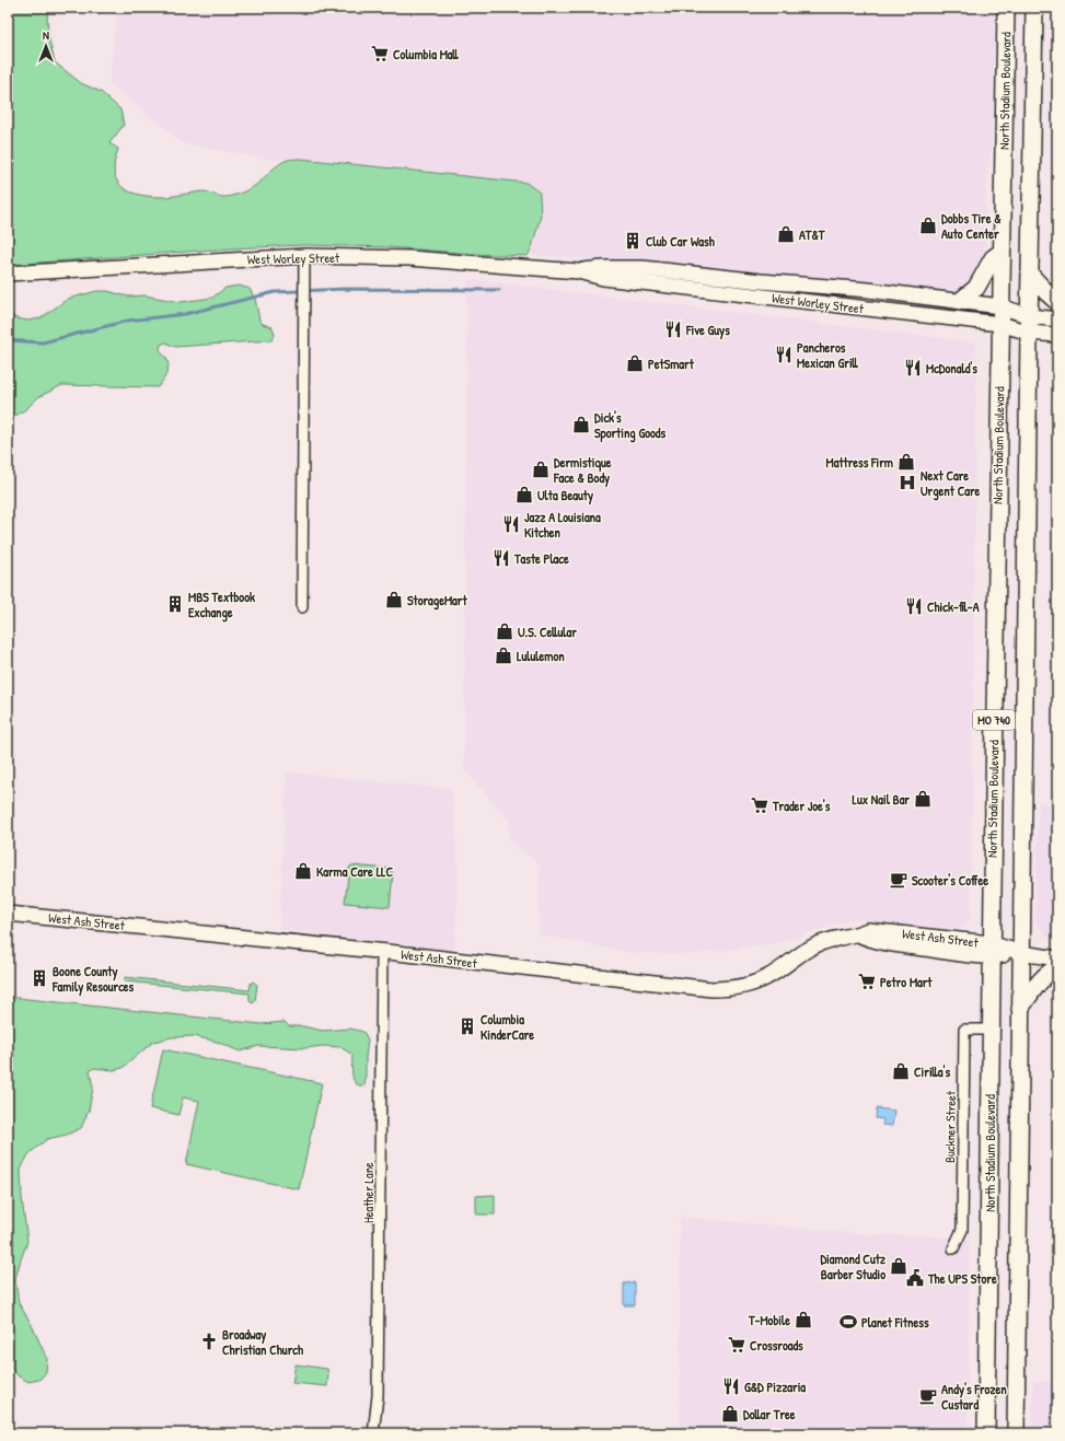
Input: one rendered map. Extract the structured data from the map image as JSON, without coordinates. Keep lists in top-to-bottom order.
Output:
{
  "streets": {
    "main road": ["North Stadium Boulevard", "MO 740"],
    "street": [
      "West Worley Street",
      "West Ash Street",
      "Buckner Street",
      "Heather Lane"
    ]
  },
  "crossings": [
    ["North Stadium Boulevard", "West Worley Street"],
    ["North Stadium Boulevard", "West Ash Street"],
    ["North Stadium Boulevard", "Buckner Street"],
    ["West Worley Street", "MO 740"],
    ["MO 740", "West Ash Street"],
    ["West Ash Street", "Heather Lane"]
  ],
  "places": {
    "supermarket": [
      "Columbia Mall",
      "Trader Joe's",
      "Petro Mart",
      "Crossroads"
    ],
    "shop": [
      "Dobbs Tire & Auto Center",
      "AT&T",
      "PetSmart",
      "Dick's Sporting Goods",
      "Mattress Firm",
      "Dermistique Face & Body",
      "Ulta Beauty",
      "StorageMart",
      "U.S. Cellular",
      "Lululemon",
      "Lux Nail Bar",
      "Karma Care LLC",
      "Cirilla's",
      "Diamond Cutz Barber Studio",
      "T-Mobile",
      "Dollar Tree"
    ],
    "building": [
      "Club Car Wash",
      "MBS Textbook Exchange",
      "Boone County Family Resources",
      "Columbia KinderCare"
    ],
    "restaurant": [
      "Five Guys",
      "Pancheros Mexican Grill",
      "McDonald's",
      "Jazz A Louisiana Kitchen",
      "Taste Place",
      "Chick-fil-A",
      "G&D Pizzaria"
    ],
    "hospital": ["Next Care Urgent Care"],
    "cafe": ["Scooter's Coffee", "Andy's Frozen Custard"],
    "public building": ["The UPS Store"],
    "sports": ["Planet Fitness"],
    "church": ["Broadway Christian Church"]
  },
  "north": "top"
}
